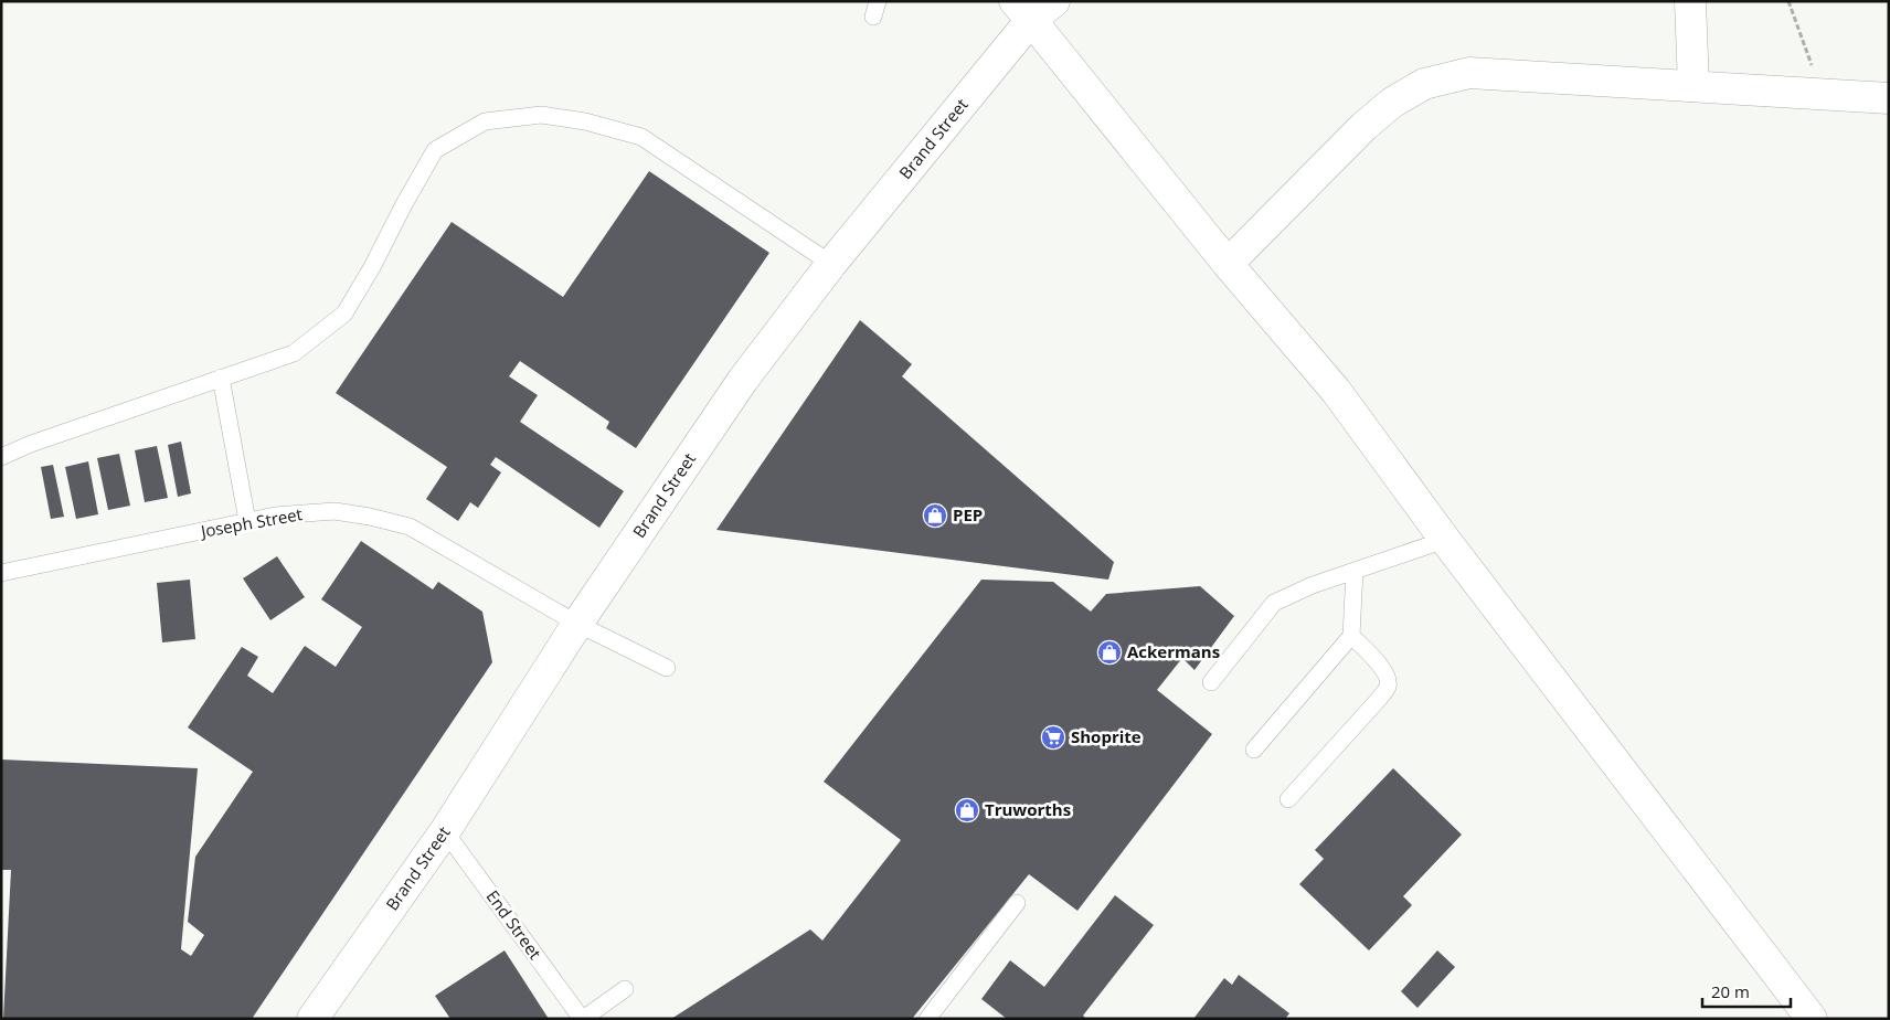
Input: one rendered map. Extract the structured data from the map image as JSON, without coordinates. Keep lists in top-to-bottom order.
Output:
{
  "streets": {
    "street": ["Brand Street"],
    "lane": ["Joseph Street", "End Street"]
  },
  "crossings": [
    ["Brand Street", "Joseph Street"],
    ["Brand Street", "End Street"]
  ],
  "places": {
    "shop": ["PEP", "Ackermans", "Truworths"],
    "supermarket": ["Shoprite"]
  },
  "scale_bar": "20 m"
}
